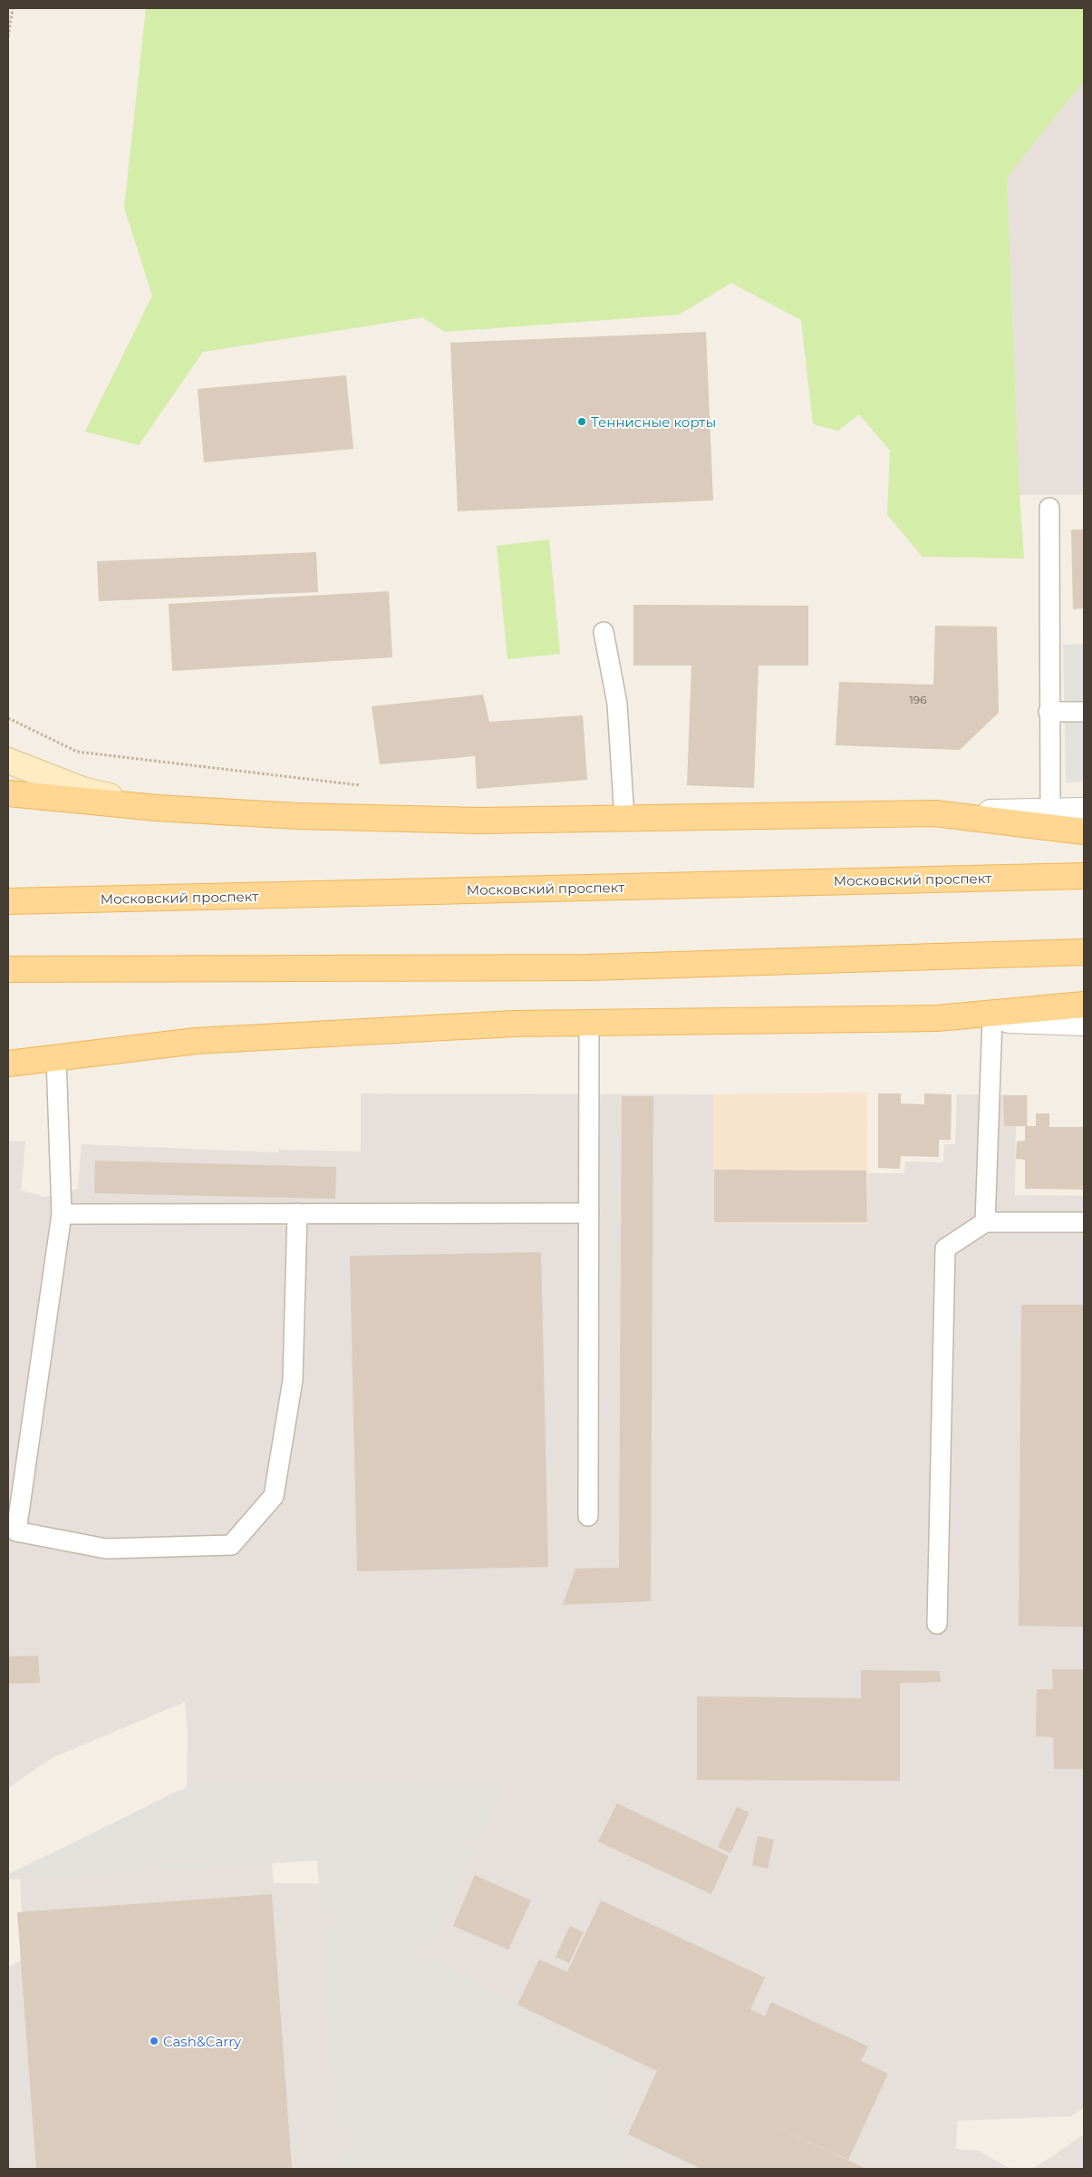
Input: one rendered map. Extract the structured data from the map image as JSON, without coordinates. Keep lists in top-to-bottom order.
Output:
{
  "streets": {
    "main road": ["Московский проспект"]
  },
  "places": ["Теннисные корты", "Cash&Carry"],
  "house_numbers": ["196"]
}
